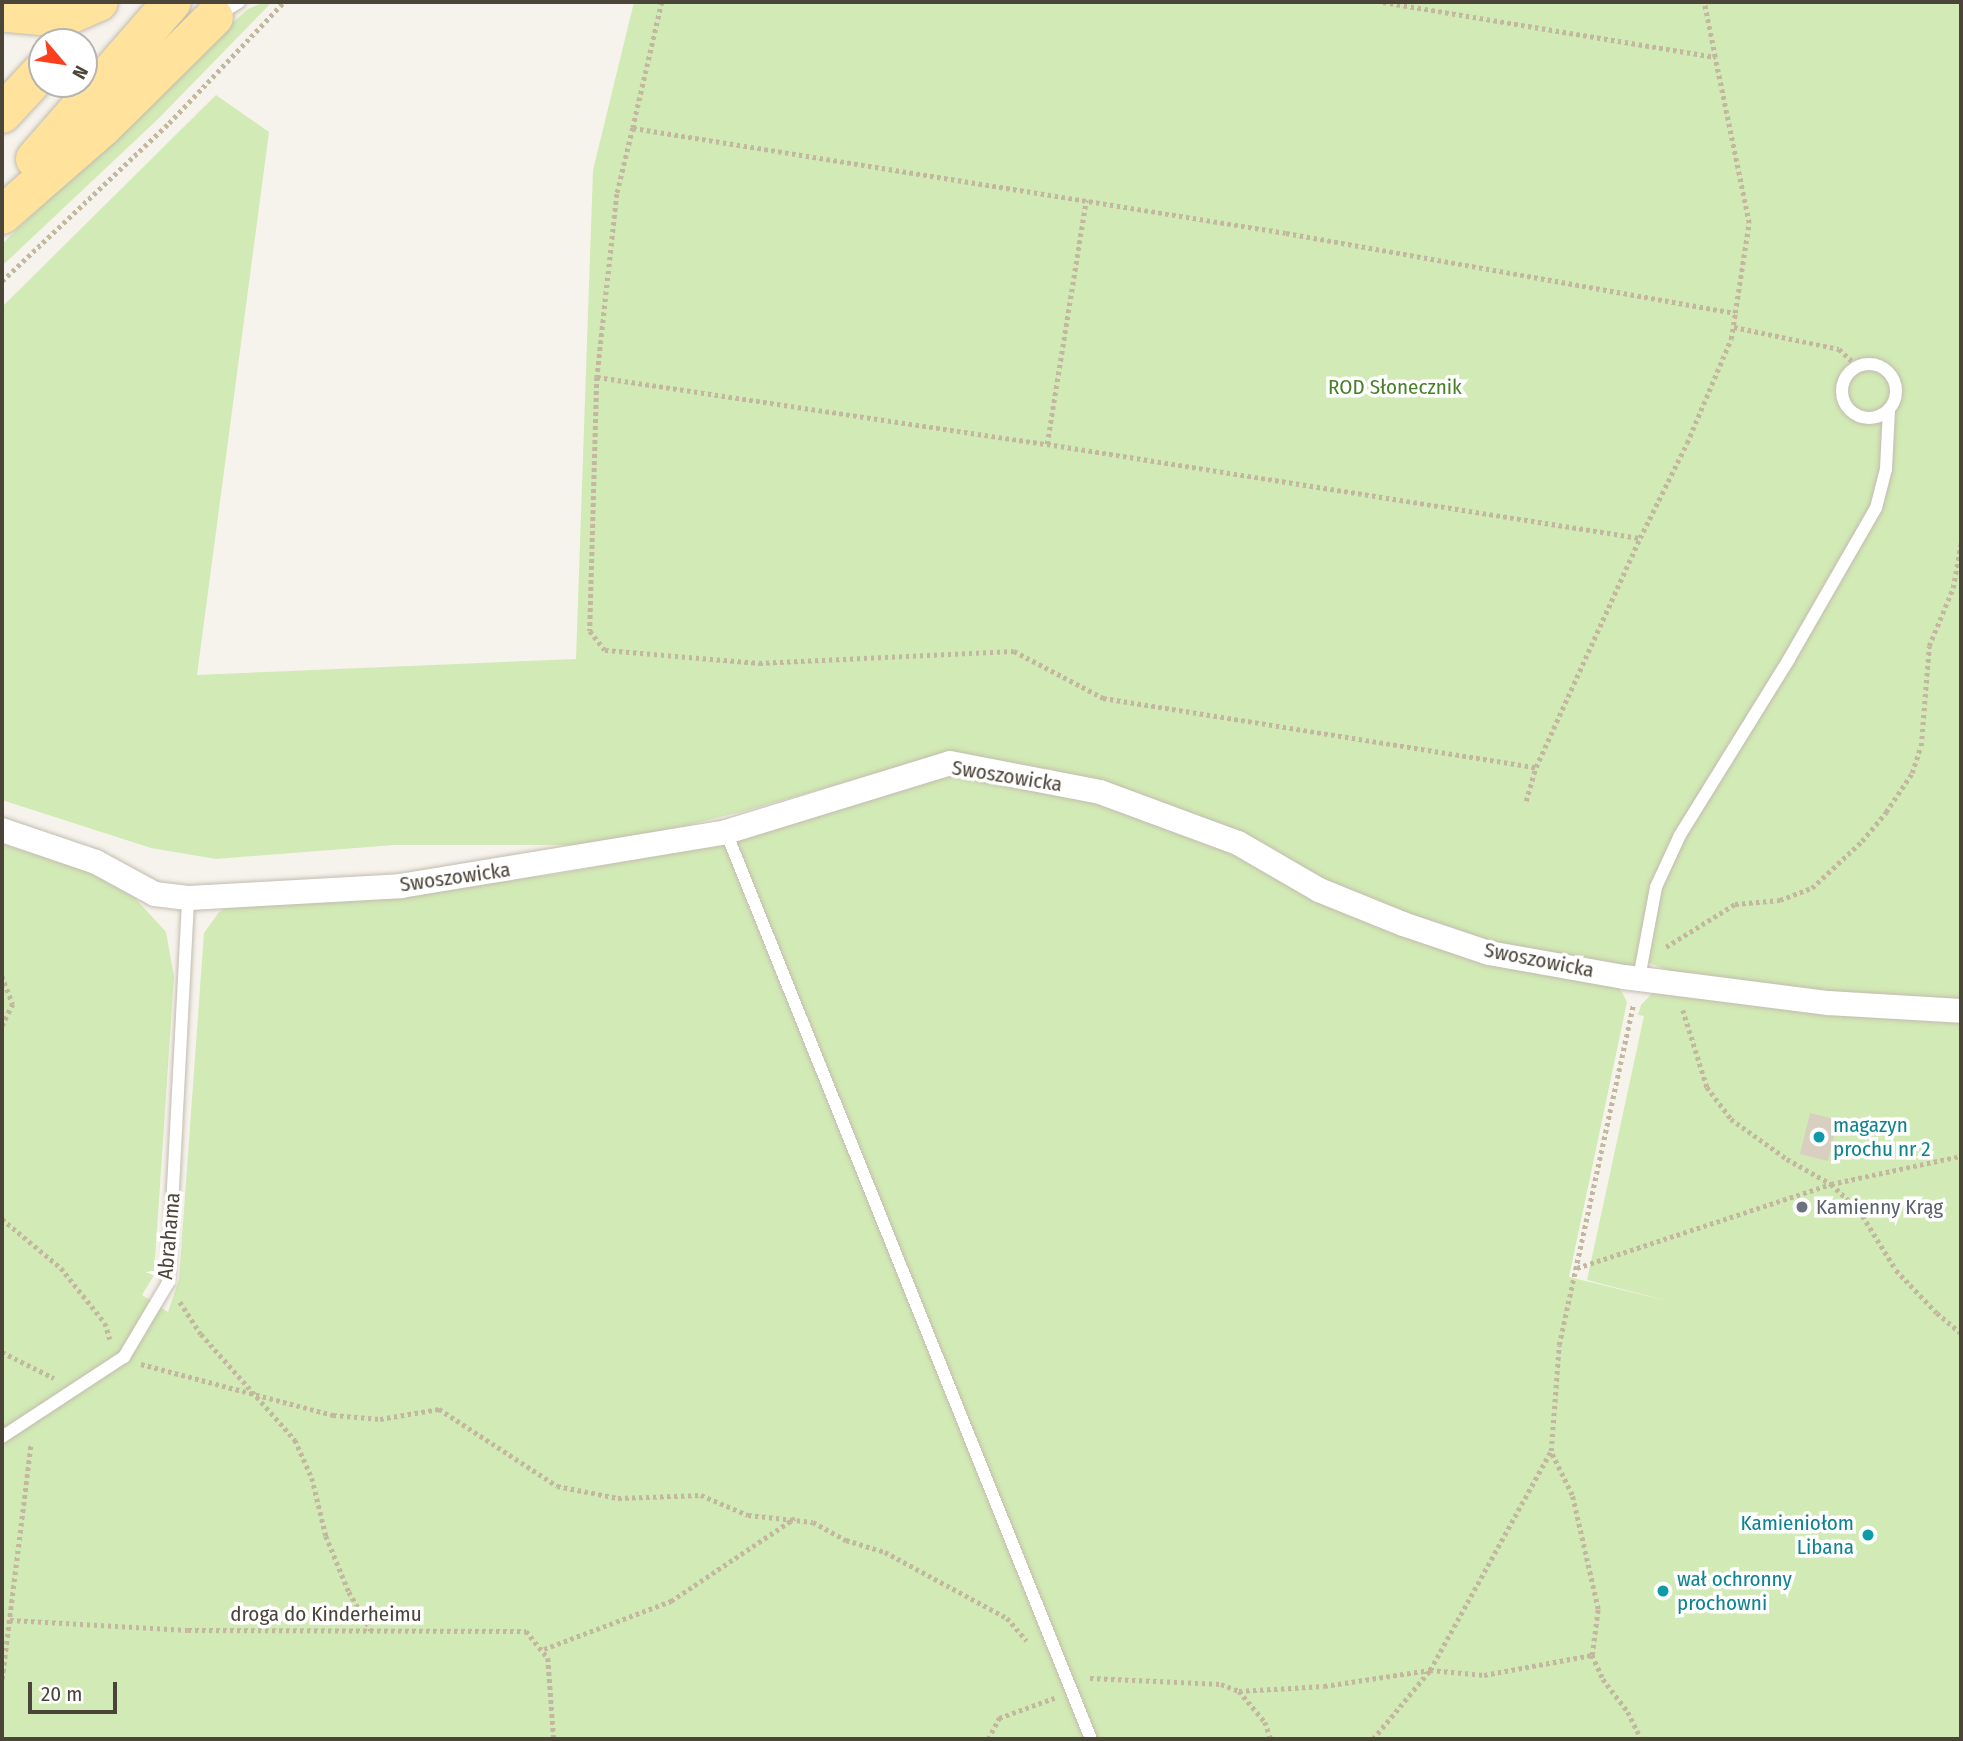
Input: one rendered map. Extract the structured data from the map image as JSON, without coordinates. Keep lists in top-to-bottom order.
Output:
{
  "streets": {
    "street": ["Swoszowicka"],
    "lane": ["Abrahama"],
    "path": ["droga do Kinderheimu"]
  },
  "crossings": [
    ["Swoszowicka", "Abrahama"]
  ],
  "parks": ["ROD Słonecznik"],
  "places": [
    "magazyn prochu nr 2",
    "Kamienny Krąg",
    "Kamieniołom Libana",
    "wał ochronny prochowni"
  ],
  "scale_bar": "20 m",
  "north": "bottom right"
}
